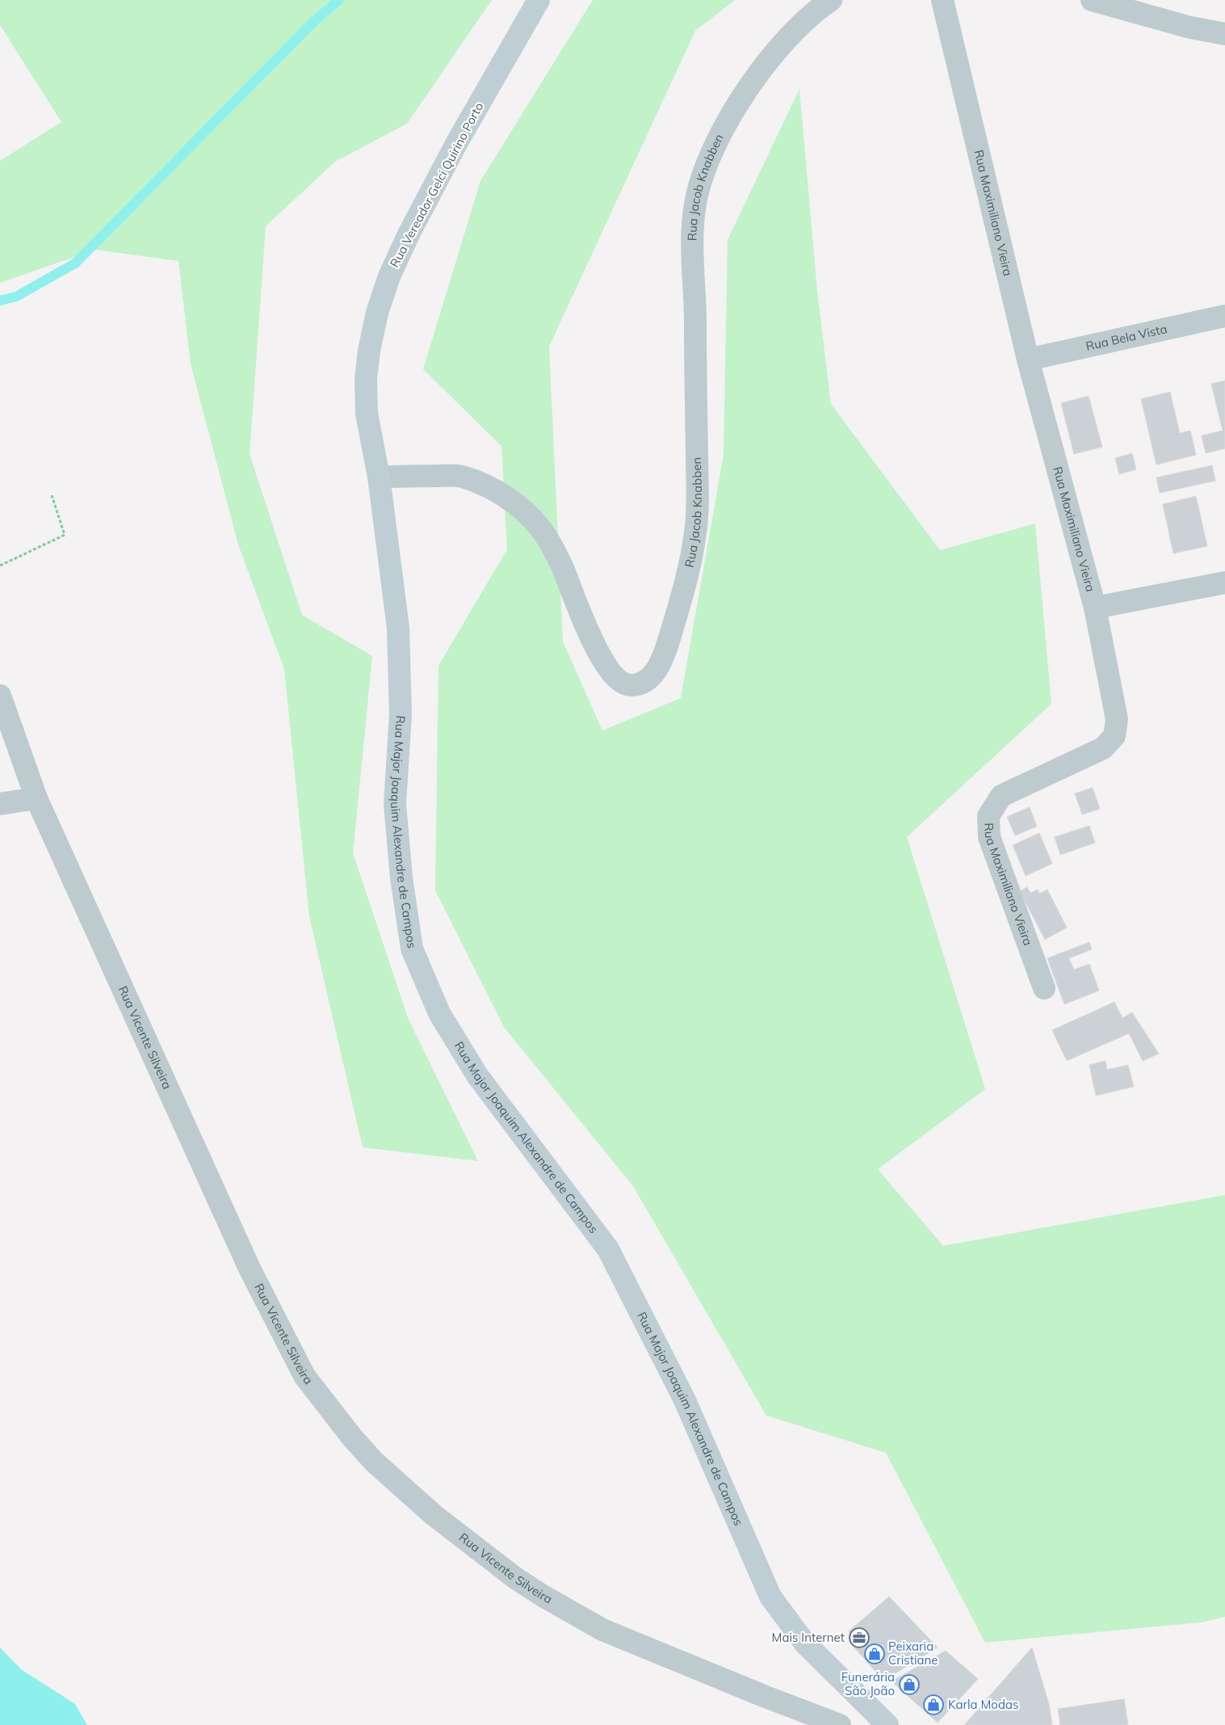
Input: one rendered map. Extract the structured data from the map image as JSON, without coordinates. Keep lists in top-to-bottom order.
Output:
{
  "streets": {
    "main road": ["Rua Vereador Gelci Quirino Porto", "Rua Major Joaquim Alexandre de Campos"],
    "street": [
      "Rua Jacob Knabben",
      "Rua Maximiliano Vieira",
      "Rua Bela Vista",
      "Rua Vicente Silveira"
    ]
  },
  "crossings": [
    ["Rua Vereador Gelci Quirino Porto", "Rua Jacob Knabben"],
    ["Rua Vereador Gelci Quirino Porto", "Rua Major Joaquim Alexandre de Campos"],
    ["Rua Jacob Knabben", "Rua Major Joaquim Alexandre de Campos"],
    ["Rua Maximiliano Vieira", "Rua Bela Vista"]
  ],
  "places": {
    "office": ["Mais Internet"],
    "shop": ["Peixaria Cristiane", "Funerária São João", "Karla Modas"]
  }
}
